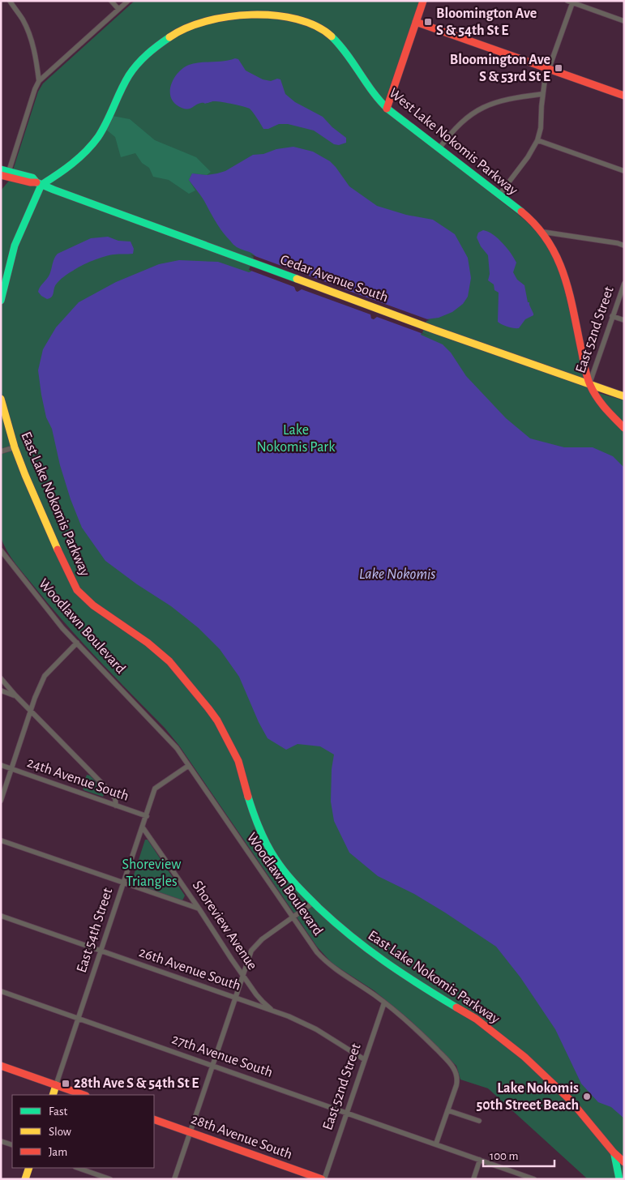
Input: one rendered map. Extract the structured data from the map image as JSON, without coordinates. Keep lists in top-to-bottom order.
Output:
{
  "streets": {
    "main road": [
      "West Lake Nokomis Parkway",
      "Cedar Avenue South",
      "East Lake Nokomis Parkway",
      "East 54th Street",
      "28th Avenue South"
    ],
    "street": [
      "East 52nd Street",
      "Woodlawn Boulevard",
      "24th Avenue South",
      "Shoreview Avenue",
      "26th Avenue South",
      "27th Avenue South"
    ]
  },
  "crossings": [
    ["West Lake Nokomis Parkway", "Cedar Avenue South"],
    ["West Lake Nokomis Parkway", "East 52nd Street"],
    ["Cedar Avenue South", "East 52nd Street"],
    ["East 52nd Street", "Woodlawn Boulevard"],
    ["East 52nd Street", "26th Avenue South"],
    ["East 52nd Street", "27th Avenue South"],
    ["East 52nd Street", "28th Avenue South"],
    ["Woodlawn Boulevard", "East 54th Street"],
    ["Woodlawn Boulevard", "27th Avenue South"],
    ["24th Avenue South", "East 54th Street"],
    ["Shoreview Avenue", "East 54th Street"],
    ["Shoreview Avenue", "26th Avenue South"],
    ["East 54th Street", "26th Avenue South"],
    ["East 54th Street", "27th Avenue South"]
  ],
  "water": ["Lake Nokomis"],
  "parks": ["Lake Nokomis Park", "Shoreview Triangles"],
  "places": {
    "transit": ["Bloomington Ave S & 54th St E", "Bloomington Ave S & 53rd St E", "28th Ave S & 54th St E"],
    "other": ["Lake Nokomis 50th Street Beach"]
  },
  "legend": ["Fast", "Slow", "Jam"],
  "scale_bar": "100 m"
}
